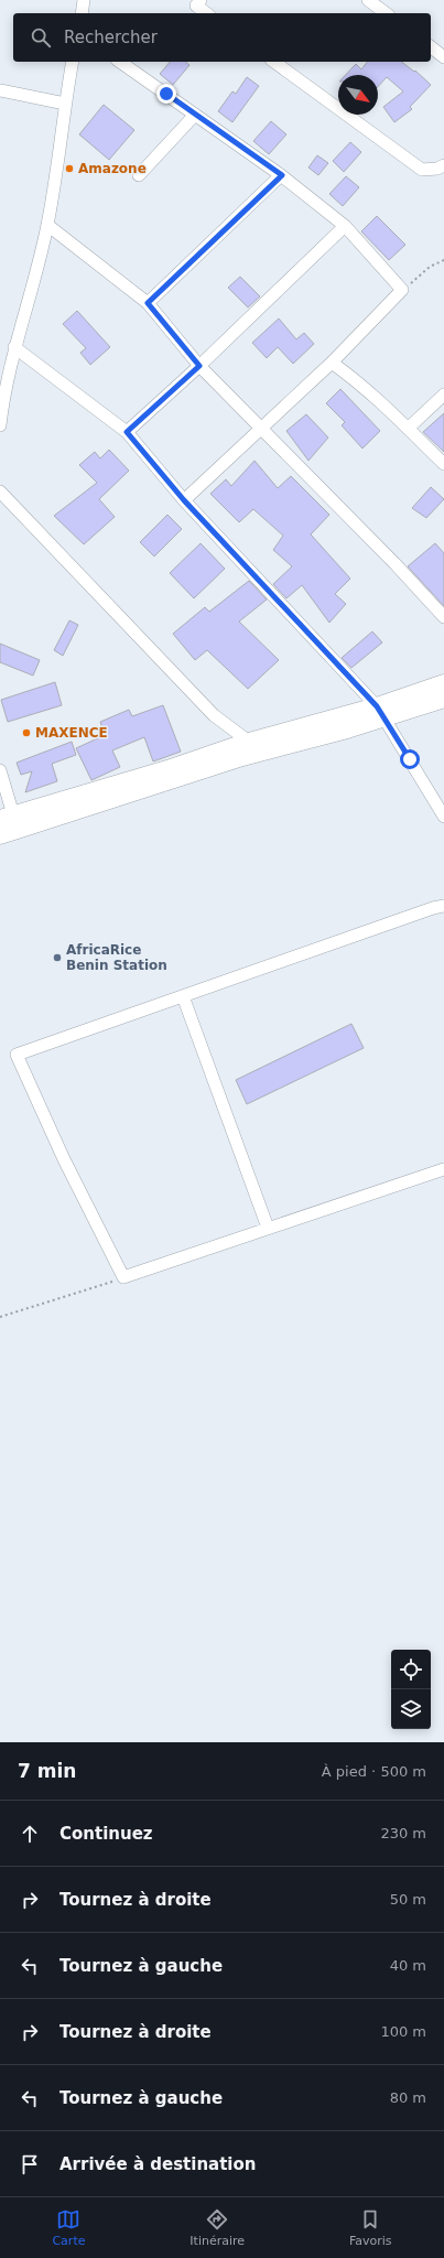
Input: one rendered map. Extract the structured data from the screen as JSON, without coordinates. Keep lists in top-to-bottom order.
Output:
{
  "places": ["Amazone", "MAXENCE", "AfricaRice Benin Station"],
  "north": "bottom right",
  "page": {
    "search": "Rechercher",
    "heading": ["7 min", "À pied · 500 m"],
    "list": [
      ["Continuez", "230 m"],
      ["Tournez à droite", "50 m"],
      ["Tournez à gauche", "40 m"],
      ["Tournez à droite", "100 m"],
      ["Tournez à gauche", "80 m"],
      "Arrivée à destination"
    ],
    "nav": ["Carte", "Itinéraire", "Favoris"]
  }
}
